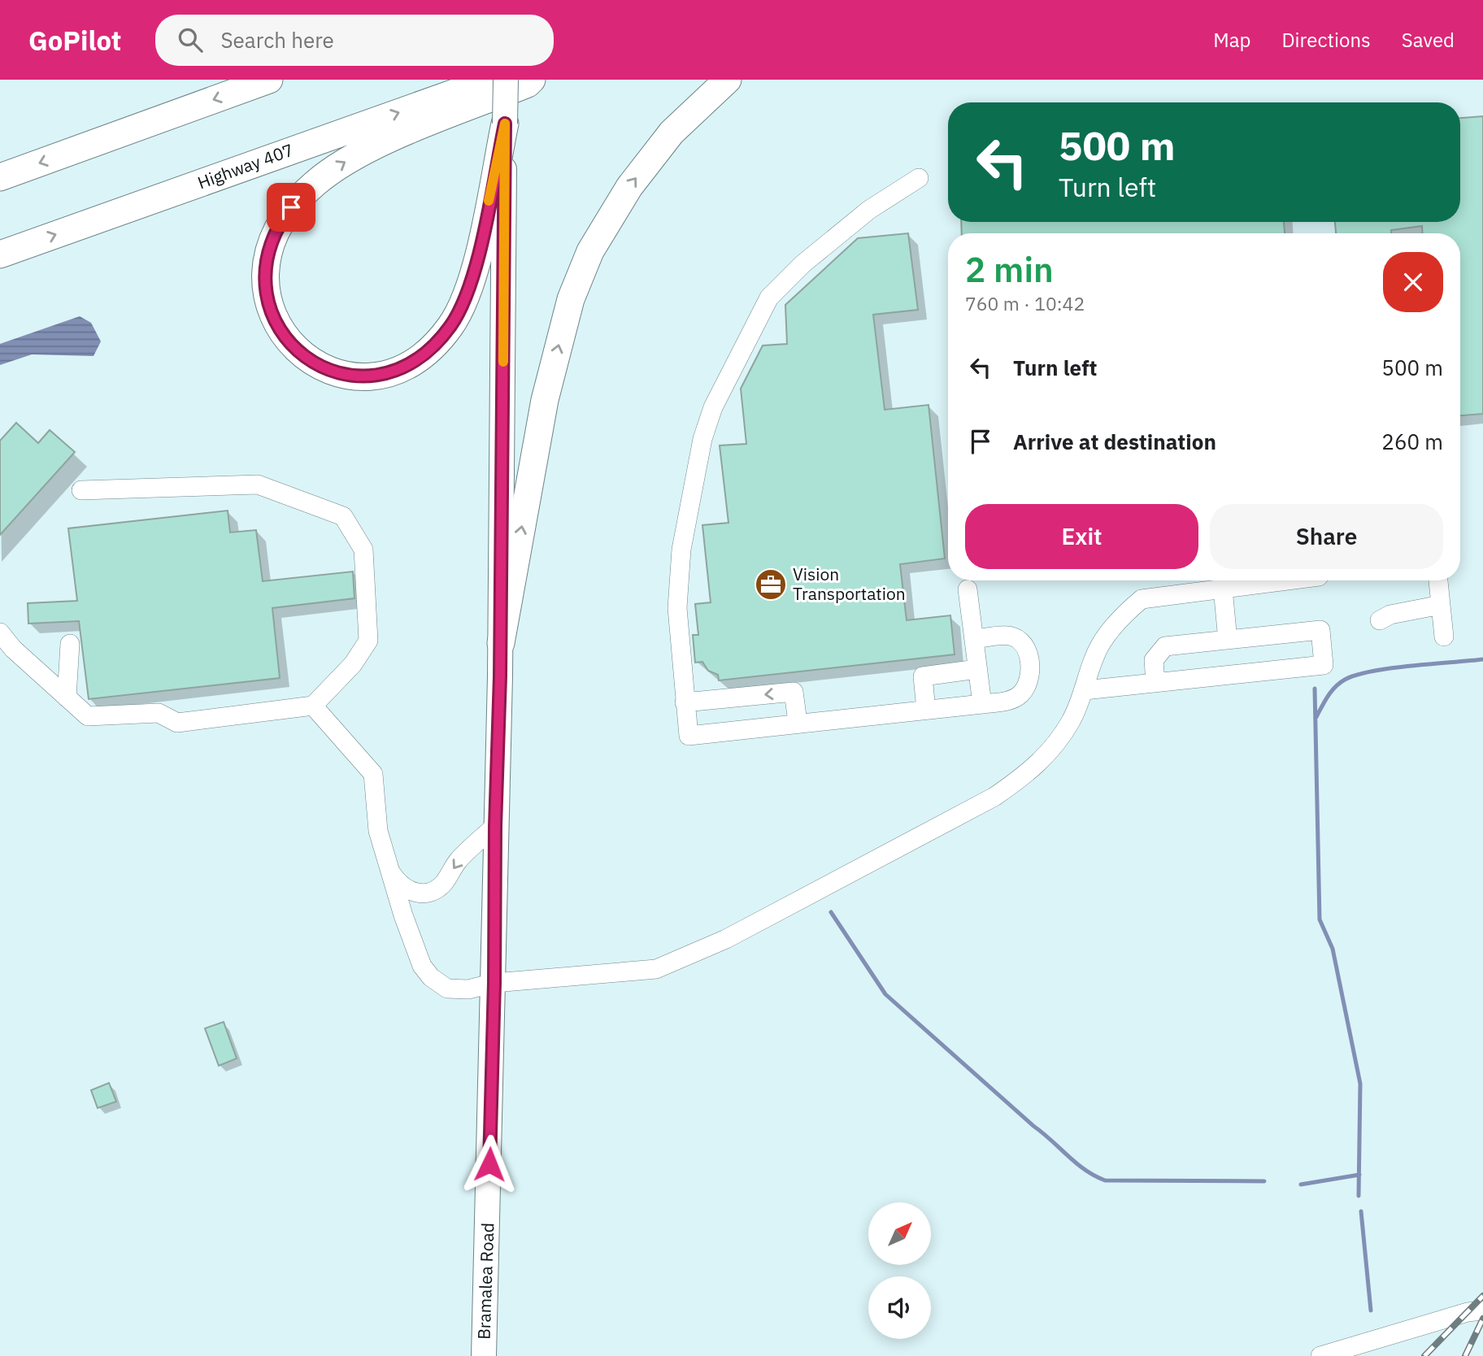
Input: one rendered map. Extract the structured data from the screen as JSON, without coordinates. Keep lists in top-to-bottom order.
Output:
{
  "streets": {
    "highway": ["Highway 407"],
    "main road": ["Bramalea Road"]
  },
  "places": {
    "office": ["Vision Transportation"]
  },
  "north": "top right",
  "page": {
    "header": "GoPilot",
    "search": "Search here",
    "nav": ["Map", "Directions", "Saved"],
    "turn": ["500 m", "Turn left"],
    "heading": ["2 min", "760 m · 10:42"],
    "list": [
      {
        "name": "Turn left",
        "value": "500 m"
      },
      {
        "name": "Arrive at destination",
        "value": "260 m"
      }
    ],
    "buttons": ["Exit", "Share"]
  }
}
